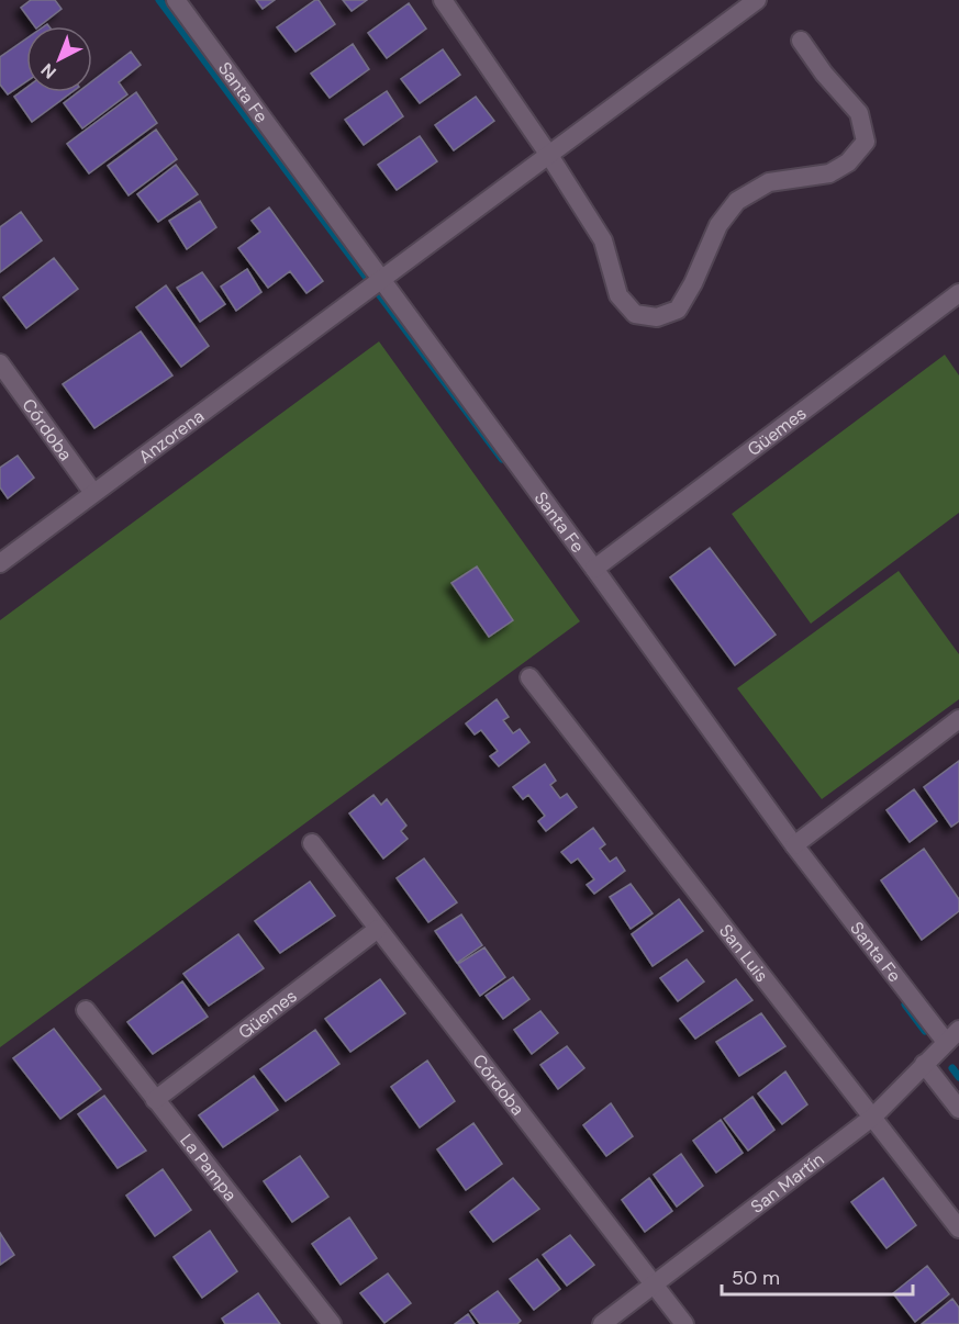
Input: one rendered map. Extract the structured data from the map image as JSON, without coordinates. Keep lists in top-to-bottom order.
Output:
{
  "streets": {
    "street": [
      "Santa Fe",
      "Córdoba",
      "Güemes",
      "Anzorena",
      "San Luis",
      "La Pampa",
      "San Martín"
    ]
  },
  "crossings": [
    ["Santa Fe", "Güemes"],
    ["Santa Fe", "Anzorena"],
    ["Santa Fe", "San Martín"],
    ["Córdoba", "Güemes"],
    ["Córdoba", "Anzorena"],
    ["Córdoba", "San Martín"],
    ["Güemes", "La Pampa"],
    ["San Luis", "San Martín"]
  ],
  "scale_bar": "50 m",
  "north": "bottom left"
}
